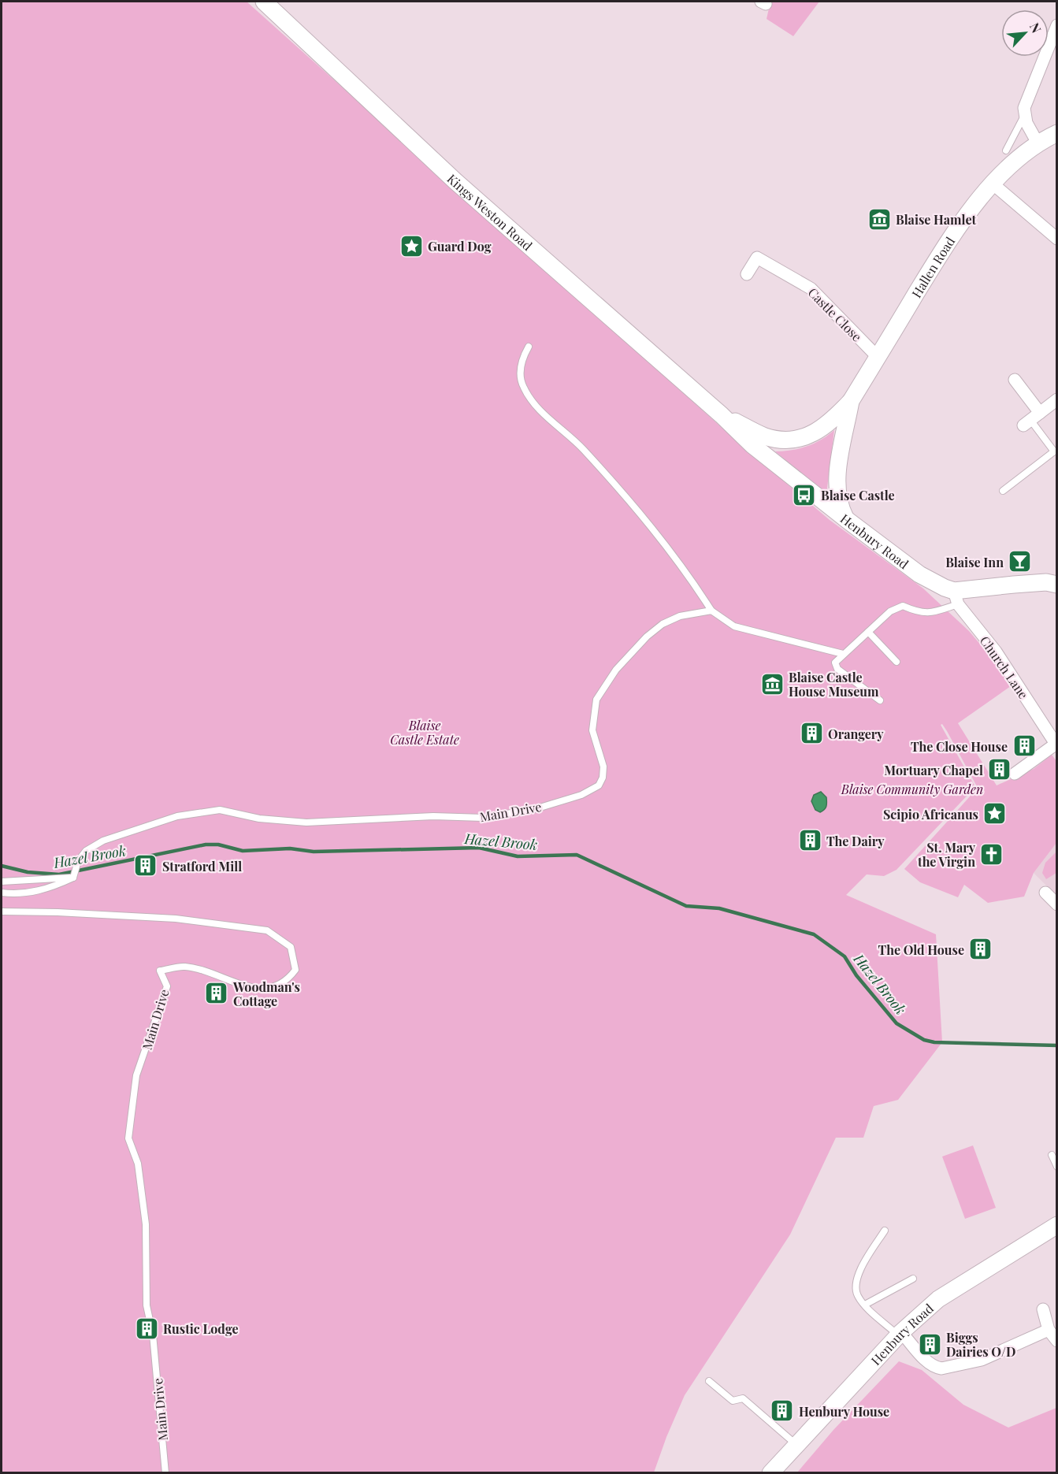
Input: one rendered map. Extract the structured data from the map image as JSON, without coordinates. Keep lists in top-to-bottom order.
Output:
{
  "streets": {
    "main road": ["Kings Weston Road", "Hallen Road", "Henbury Road"],
    "street": ["Castle Close", "Church Lane"],
    "lane": ["Main Drive"]
  },
  "crossings": [
    ["Kings Weston Road", "Hallen Road"],
    ["Kings Weston Road", "Henbury Road"],
    ["Hallen Road", "Castle Close"],
    ["Hallen Road", "Henbury Road"],
    ["Henbury Road", "Church Lane"]
  ],
  "water": ["Hazel Brook"],
  "parks": ["Blaise Castle Estate", "Blaise Community Garden"],
  "places": {
    "museum": ["Blaise Hamlet", "Blaise Castle House Museum"],
    "place": ["Guard Dog", "Scipio Africanus"],
    "bus stop": ["Blaise Castle"],
    "bar": ["Blaise Inn"],
    "building": [
      "Orangery",
      "The Close House",
      "Mortuary Chapel",
      "The Dairy",
      "Stratford Mill",
      "The Old House",
      "Woodman's Cottage",
      "Rustic Lodge",
      "Biggs Dairies O/D",
      "Henbury House"
    ],
    "church": ["St. Mary the Virgin"]
  },
  "north": "top right"
}
